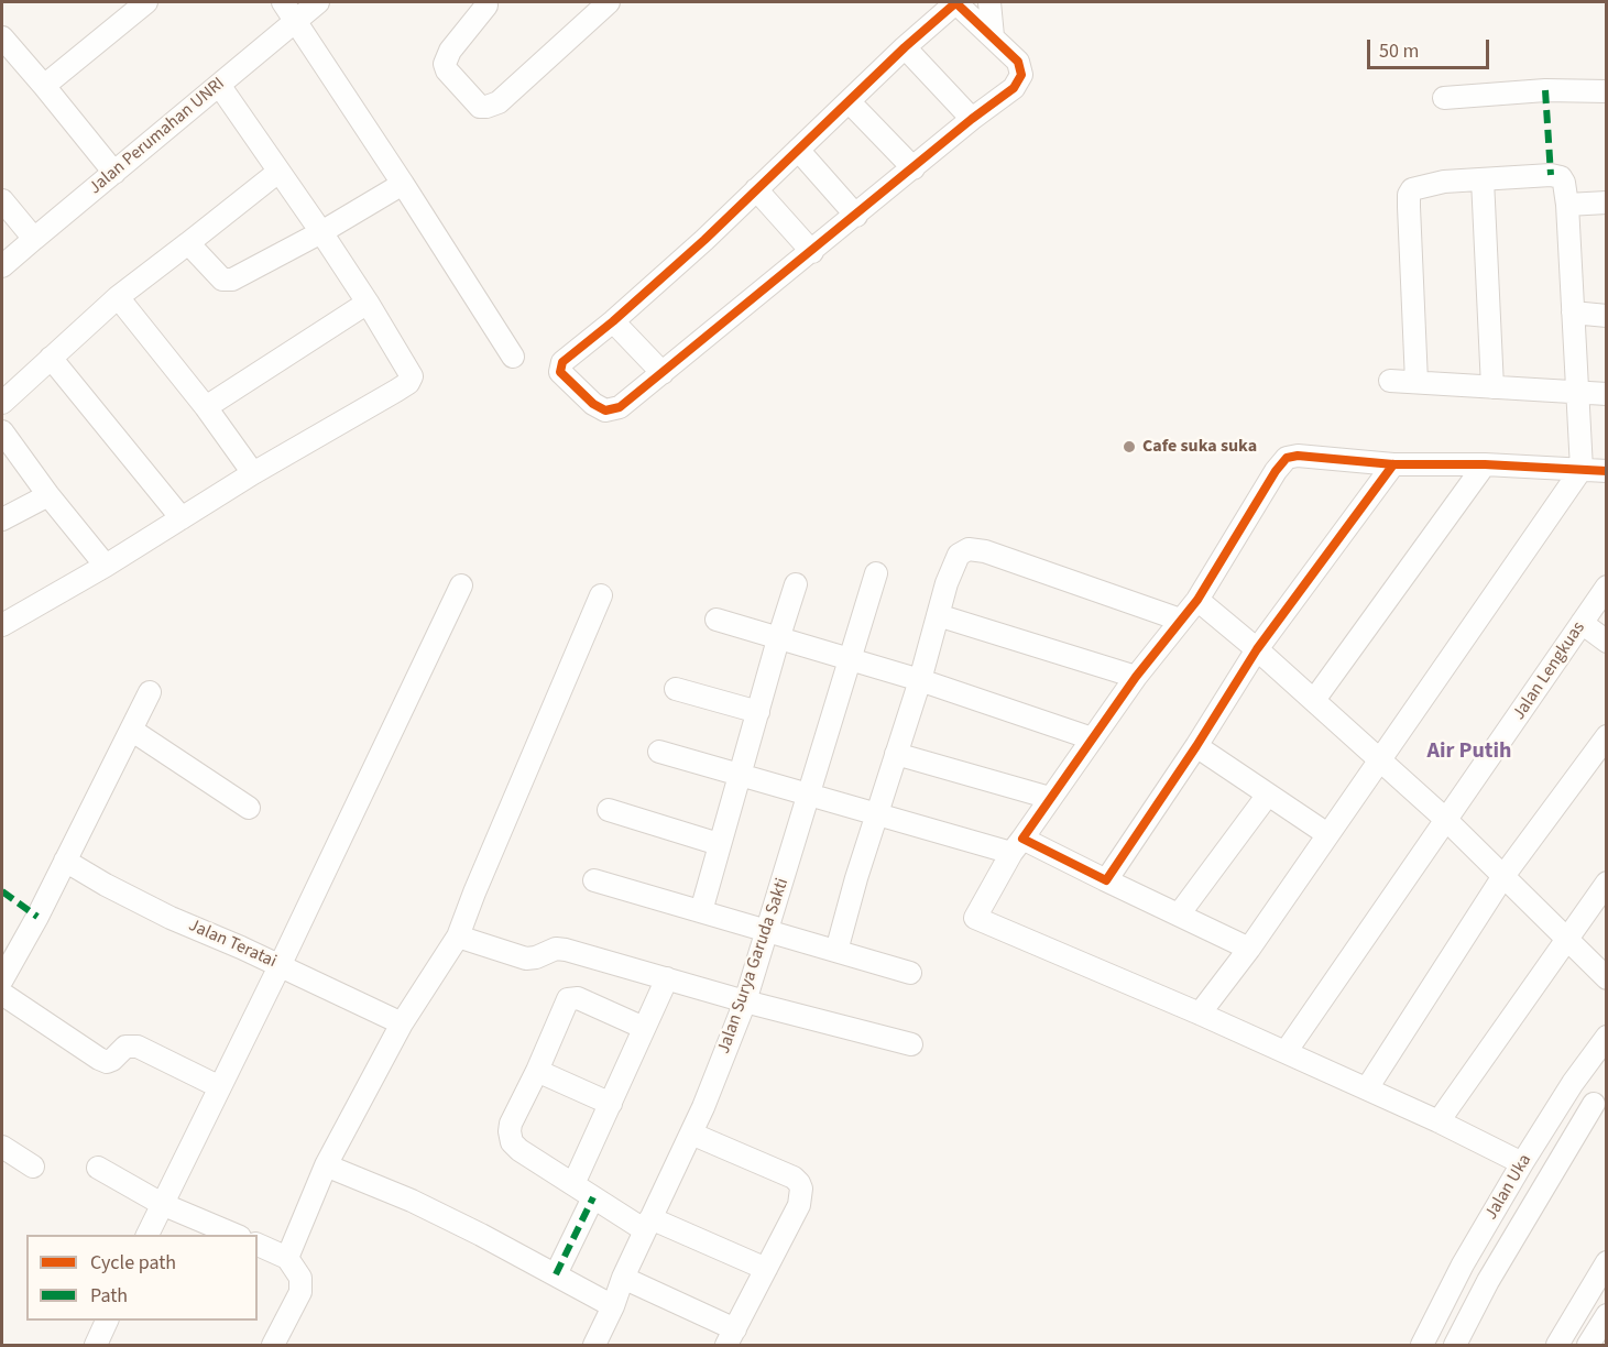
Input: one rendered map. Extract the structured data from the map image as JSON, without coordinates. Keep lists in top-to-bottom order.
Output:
{
  "streets": {
    "street": [
      "Jalan Perumahan UNRI",
      "Jalan Lengkuas",
      "Jalan Teratai",
      "Jalan Surya Garuda Sakti",
      "Jalan Uka"
    ]
  },
  "districts": ["Air Putih"],
  "places": ["Cafe suka suka"],
  "legend": ["Cycle path", "Path"],
  "scale_bar": "50 m"
}
